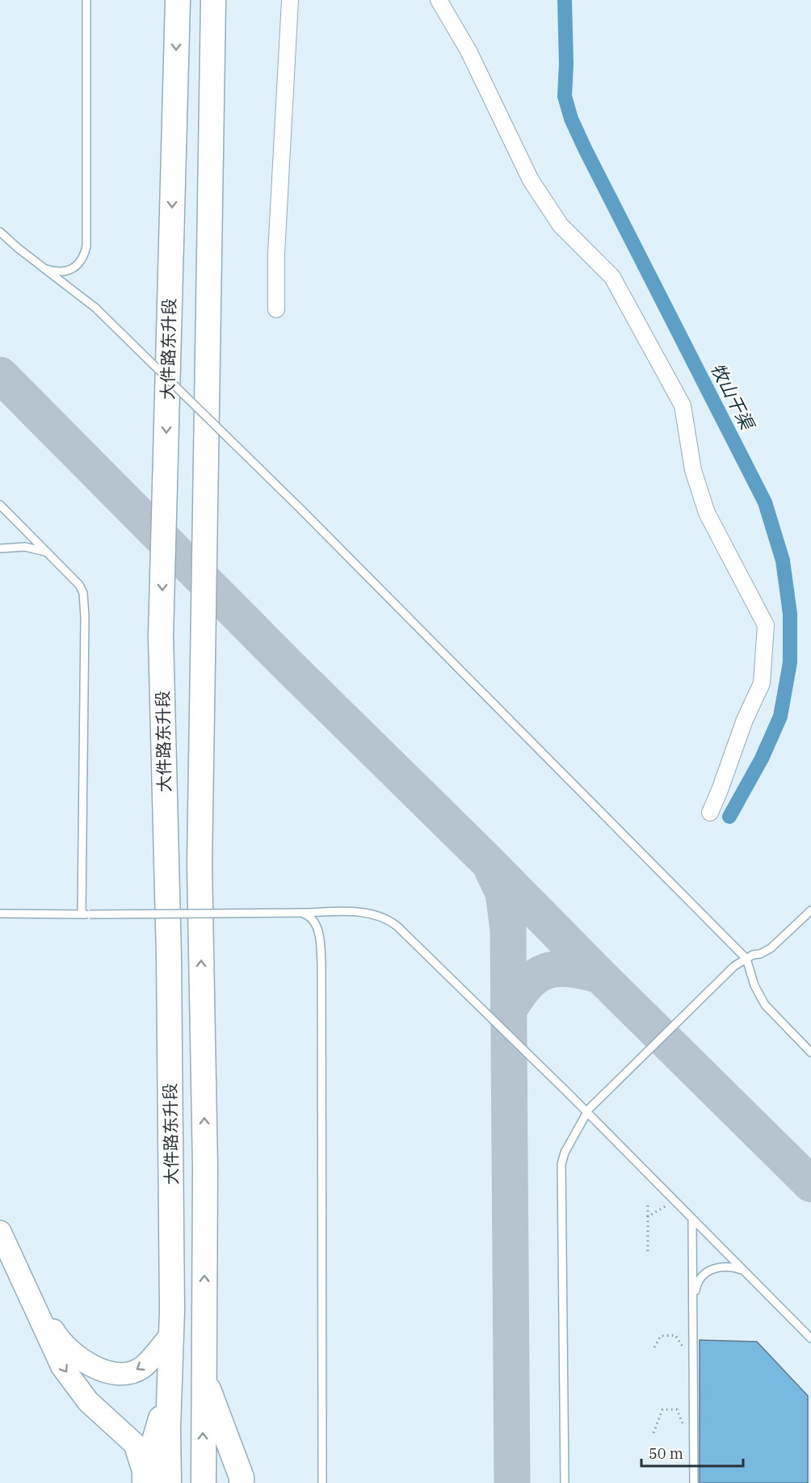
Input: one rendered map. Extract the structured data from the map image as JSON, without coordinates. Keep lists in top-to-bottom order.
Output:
{
  "streets": {
    "main road": ["大件路东升段"]
  },
  "water": ["牧山干渠"],
  "scale_bar": "50 m"
}
